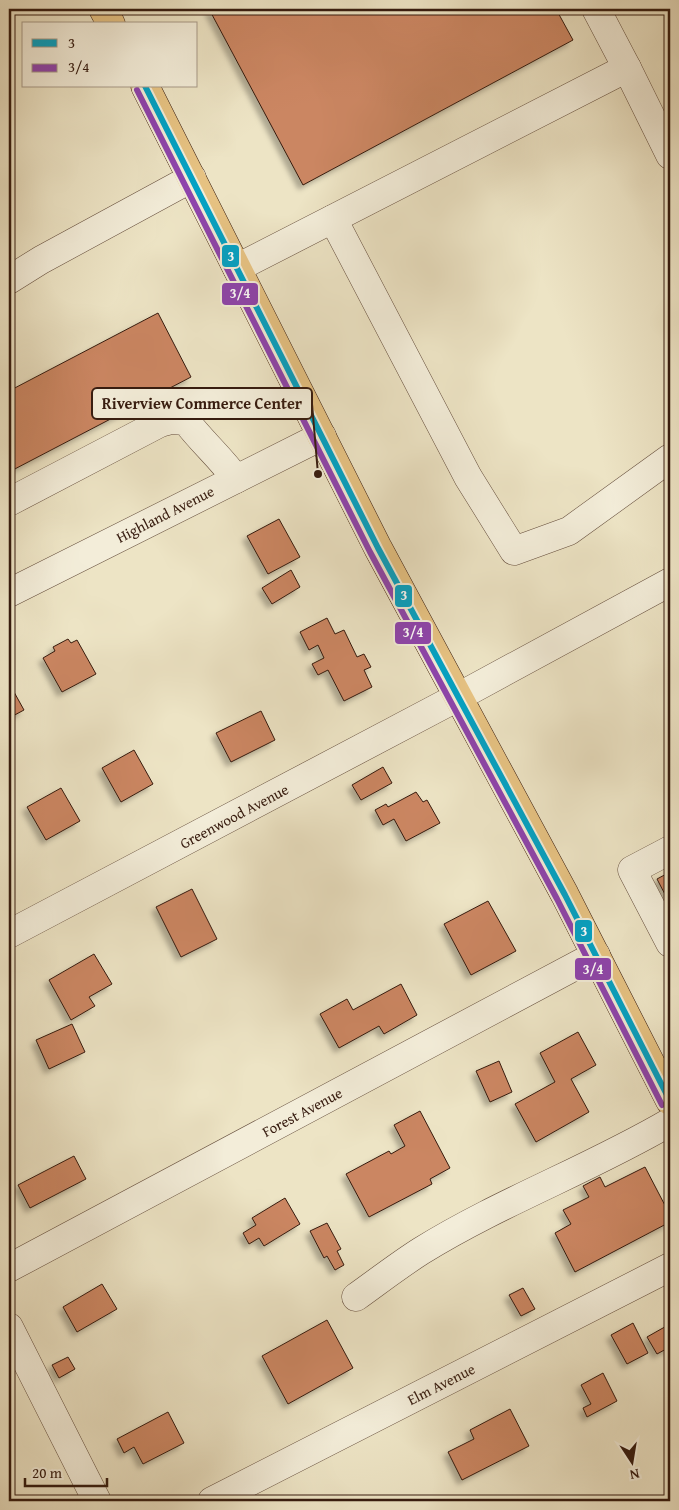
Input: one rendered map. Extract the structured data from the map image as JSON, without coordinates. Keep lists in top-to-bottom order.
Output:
{
  "streets": {
    "street": [
      "Highland Avenue",
      "Greenwood Avenue",
      "Forest Avenue",
      "Elm Avenue"
    ]
  },
  "places": ["Riverview Commerce Center"],
  "lines": ["transit line 3", "transit line 3/4"],
  "legend": ["3", "3/4"],
  "scale_bar": "20 m",
  "north": "bottom"
}
